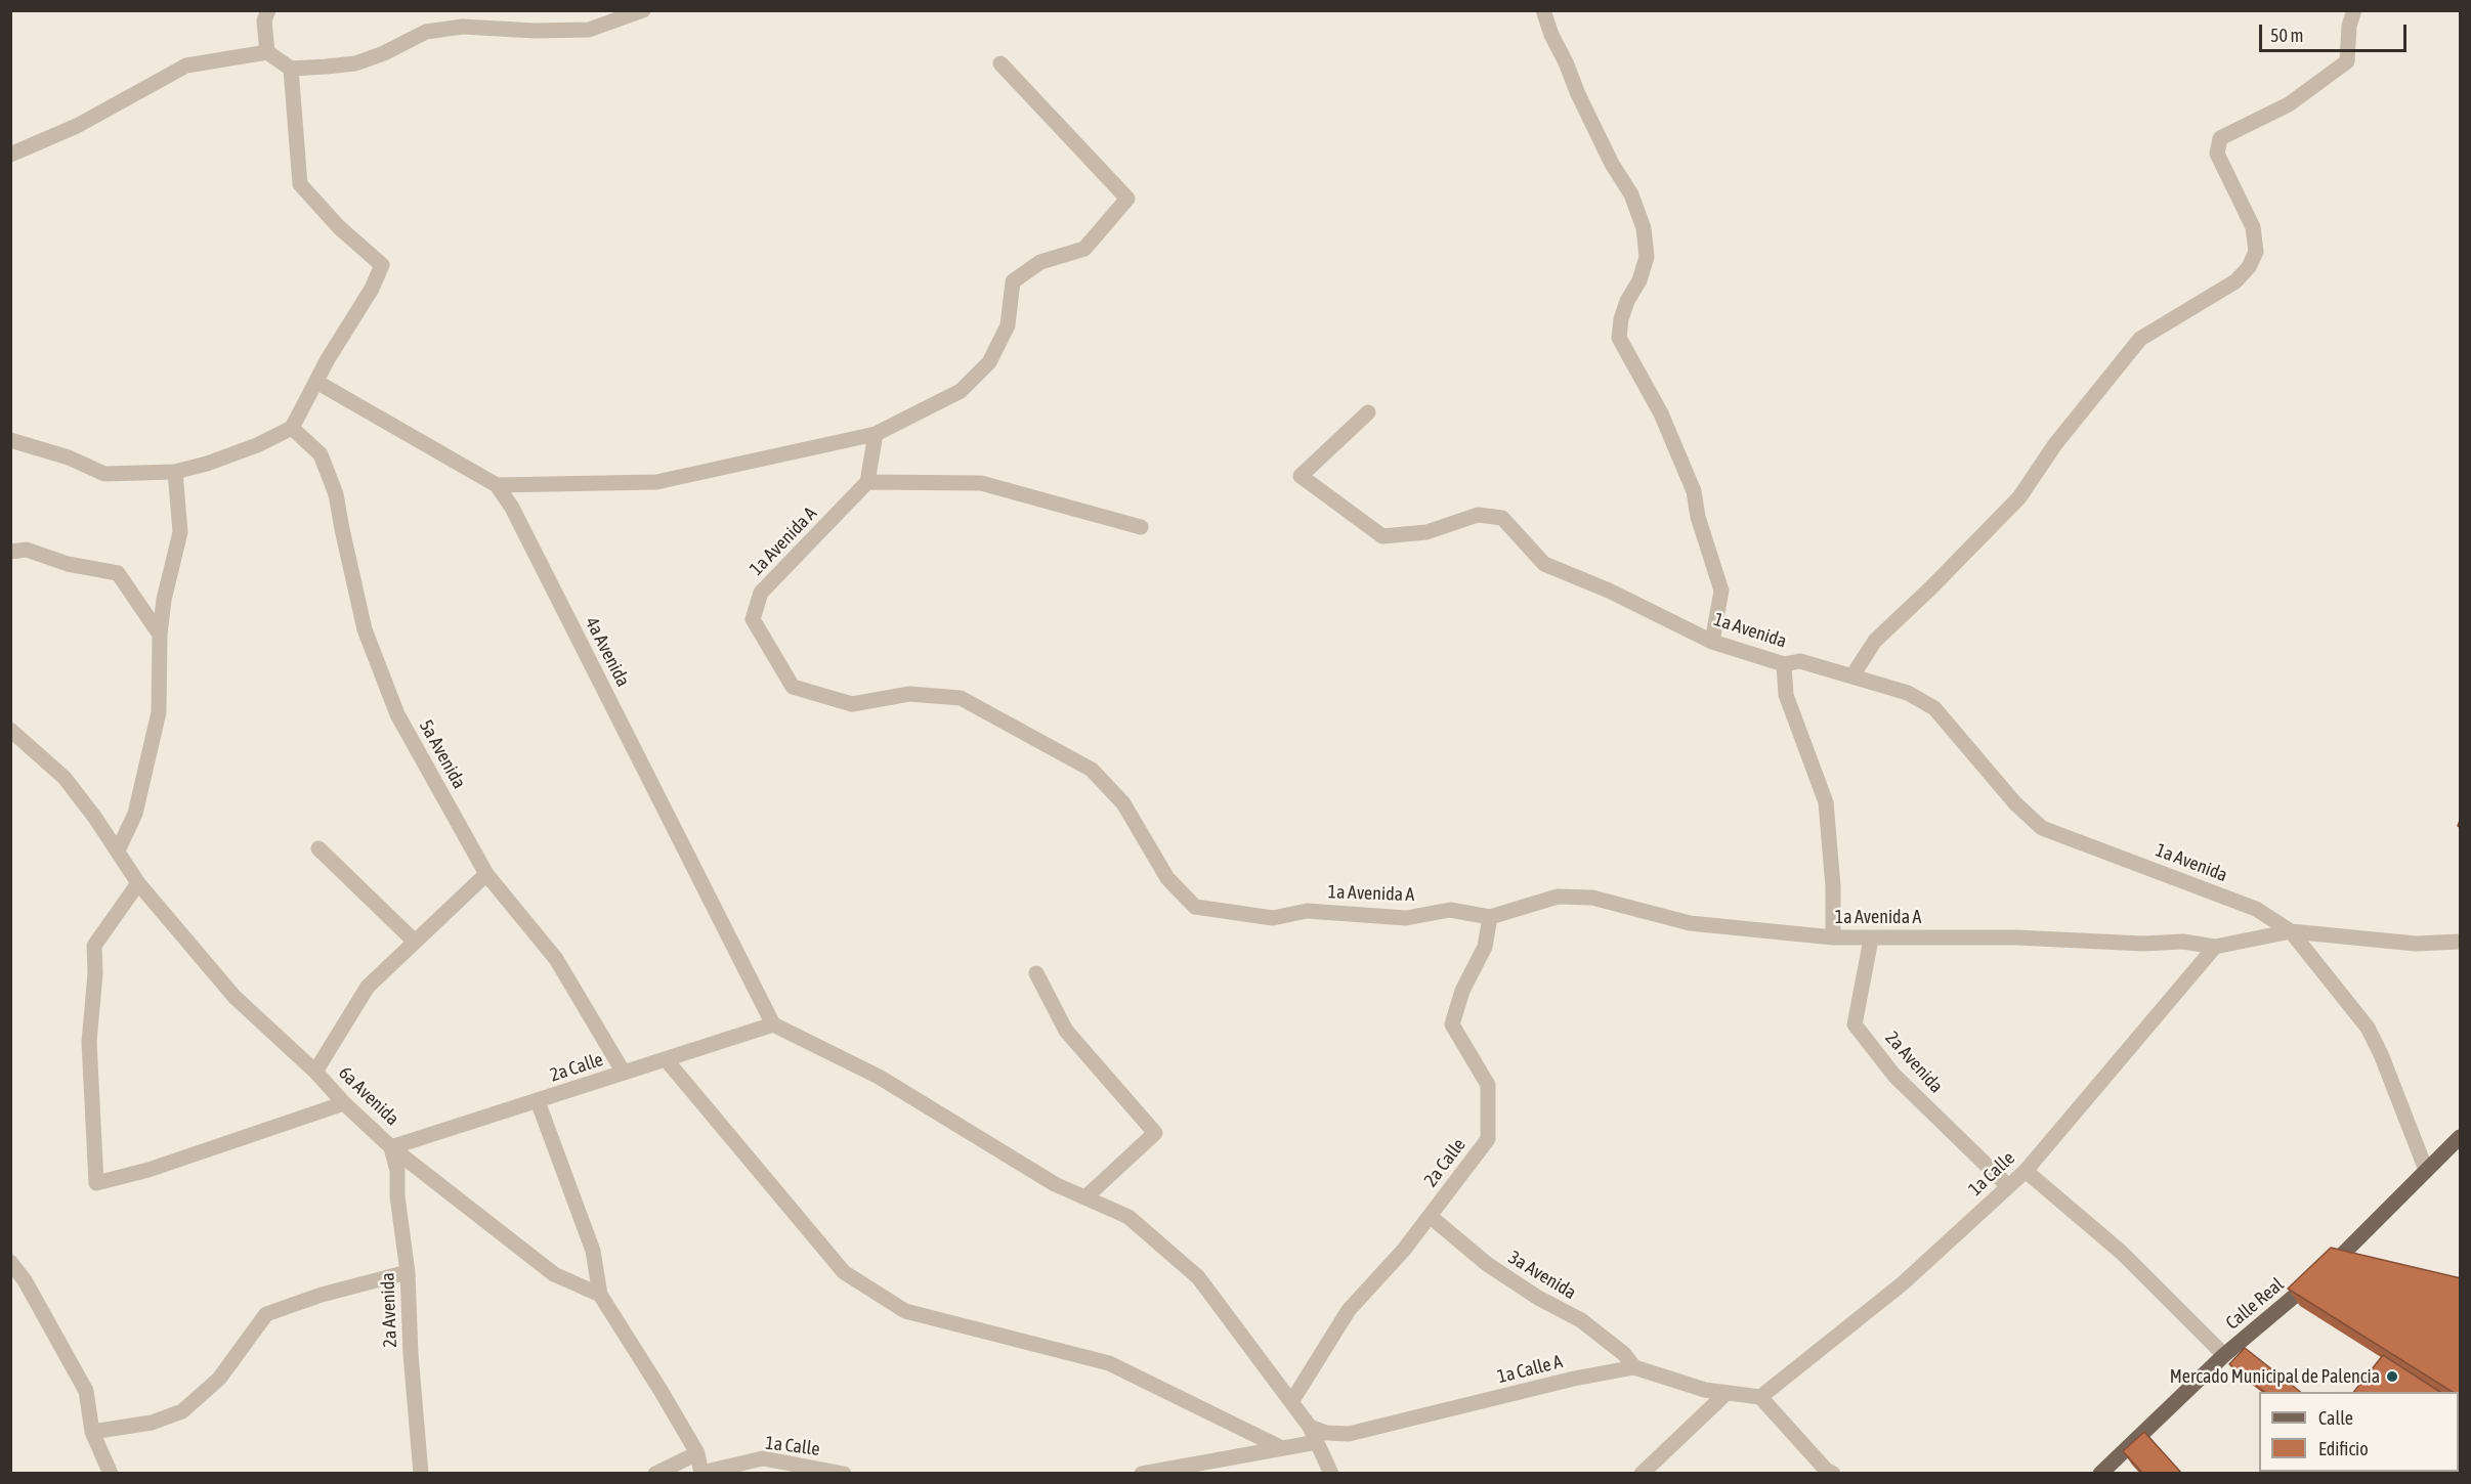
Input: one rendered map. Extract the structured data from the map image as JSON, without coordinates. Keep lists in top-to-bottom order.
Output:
{
  "streets": {
    "main road": ["Calle Real"],
    "street": [
      "1a Avenida A",
      "1a Avenida",
      "4a Avenida",
      "5a Avenida",
      "2a Avenida",
      "2a Calle",
      "6a Avenida",
      "1a Calle",
      "3a Avenida",
      "1a Calle A"
    ]
  },
  "crossings": [
    ["1a Avenida A", "1a Avenida"],
    ["1a Avenida A", "2a Avenida"],
    ["1a Avenida A", "2a Calle"],
    ["1a Avenida A", "1a Calle"],
    ["1a Avenida", "Calle Real"],
    ["4a Avenida", "2a Calle"],
    ["5a Avenida", "2a Calle"],
    ["2a Avenida", "2a Calle"],
    ["2a Avenida", "6a Avenida"],
    ["2a Avenida", "1a Calle"],
    ["2a Calle", "6a Avenida"],
    ["2a Calle", "3a Avenida"],
    ["1a Calle", "1a Calle A"],
    ["3a Avenida", "1a Calle A"]
  ],
  "places": ["Mercado Municipal de Palencia"],
  "legend": ["Calle", "Edificio"],
  "scale_bar": "50 m"
}
